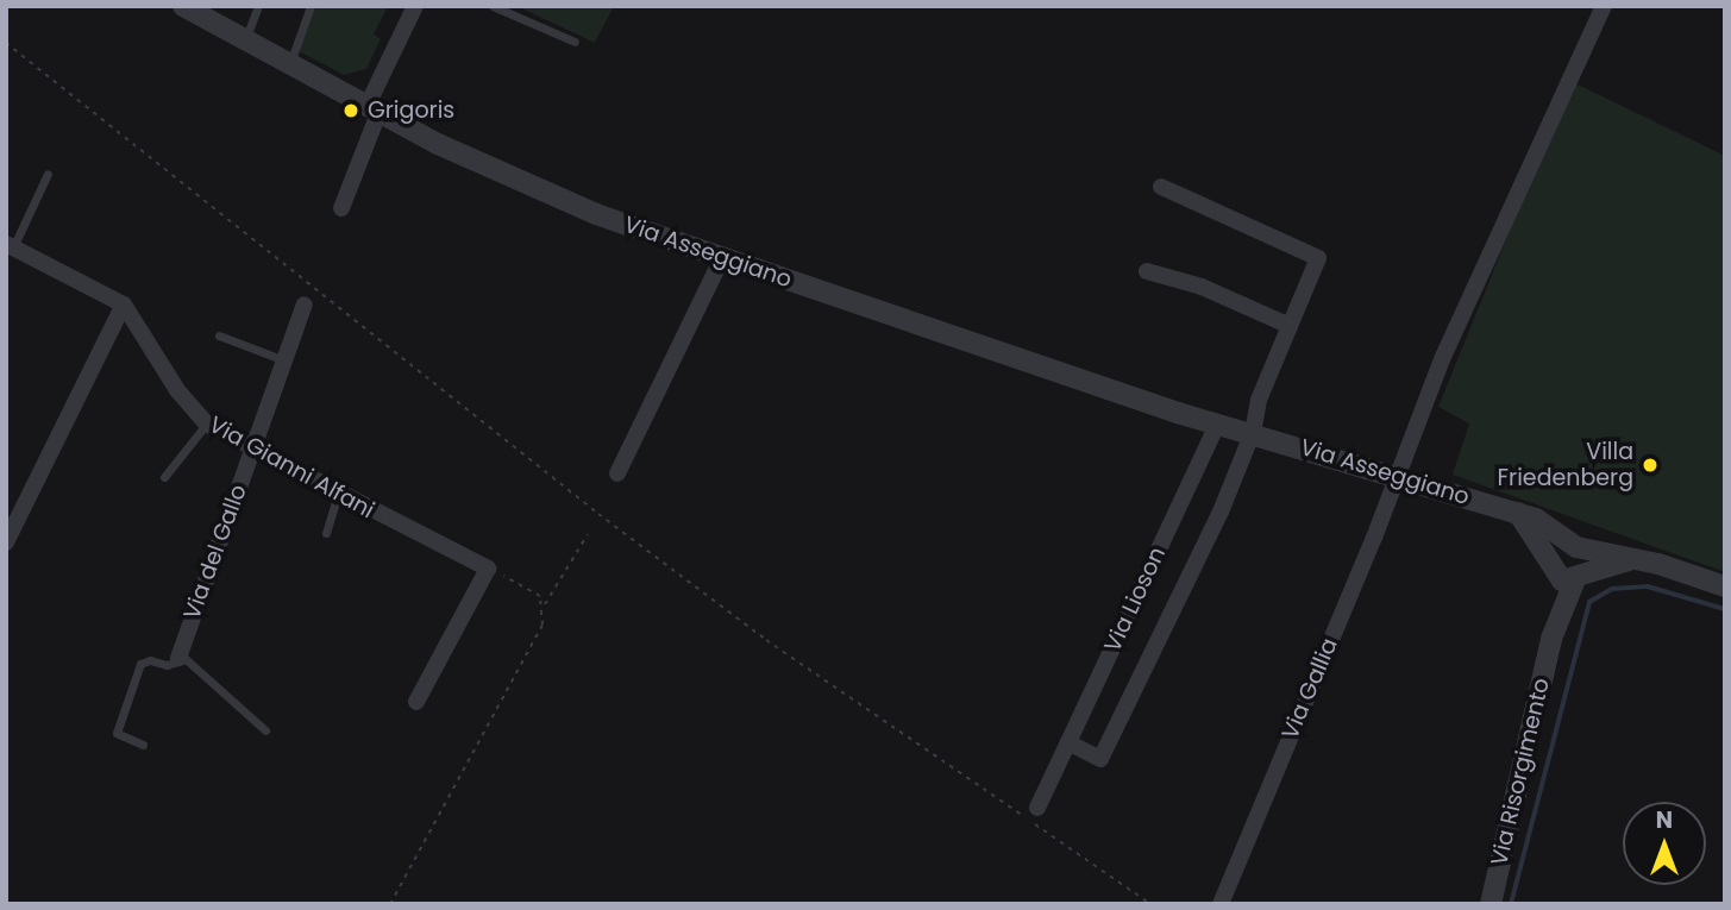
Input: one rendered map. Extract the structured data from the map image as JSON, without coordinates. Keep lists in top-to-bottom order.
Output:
{
  "streets": {
    "street": [
      "Via Asseggiano",
      "Via Gianni Alfani",
      "Via del Gallo",
      "Via Lioson",
      "Via Gallia",
      "Via Risorgimento"
    ]
  },
  "crossings": [
    ["Via Asseggiano", "Via Lioson"],
    ["Via Asseggiano", "Via Gallia"],
    ["Via Asseggiano", "Via Risorgimento"],
    ["Via Gianni Alfani", "Via del Gallo"]
  ],
  "places": ["Grigoris", "Villa Friedenberg"],
  "north": "top"
}
